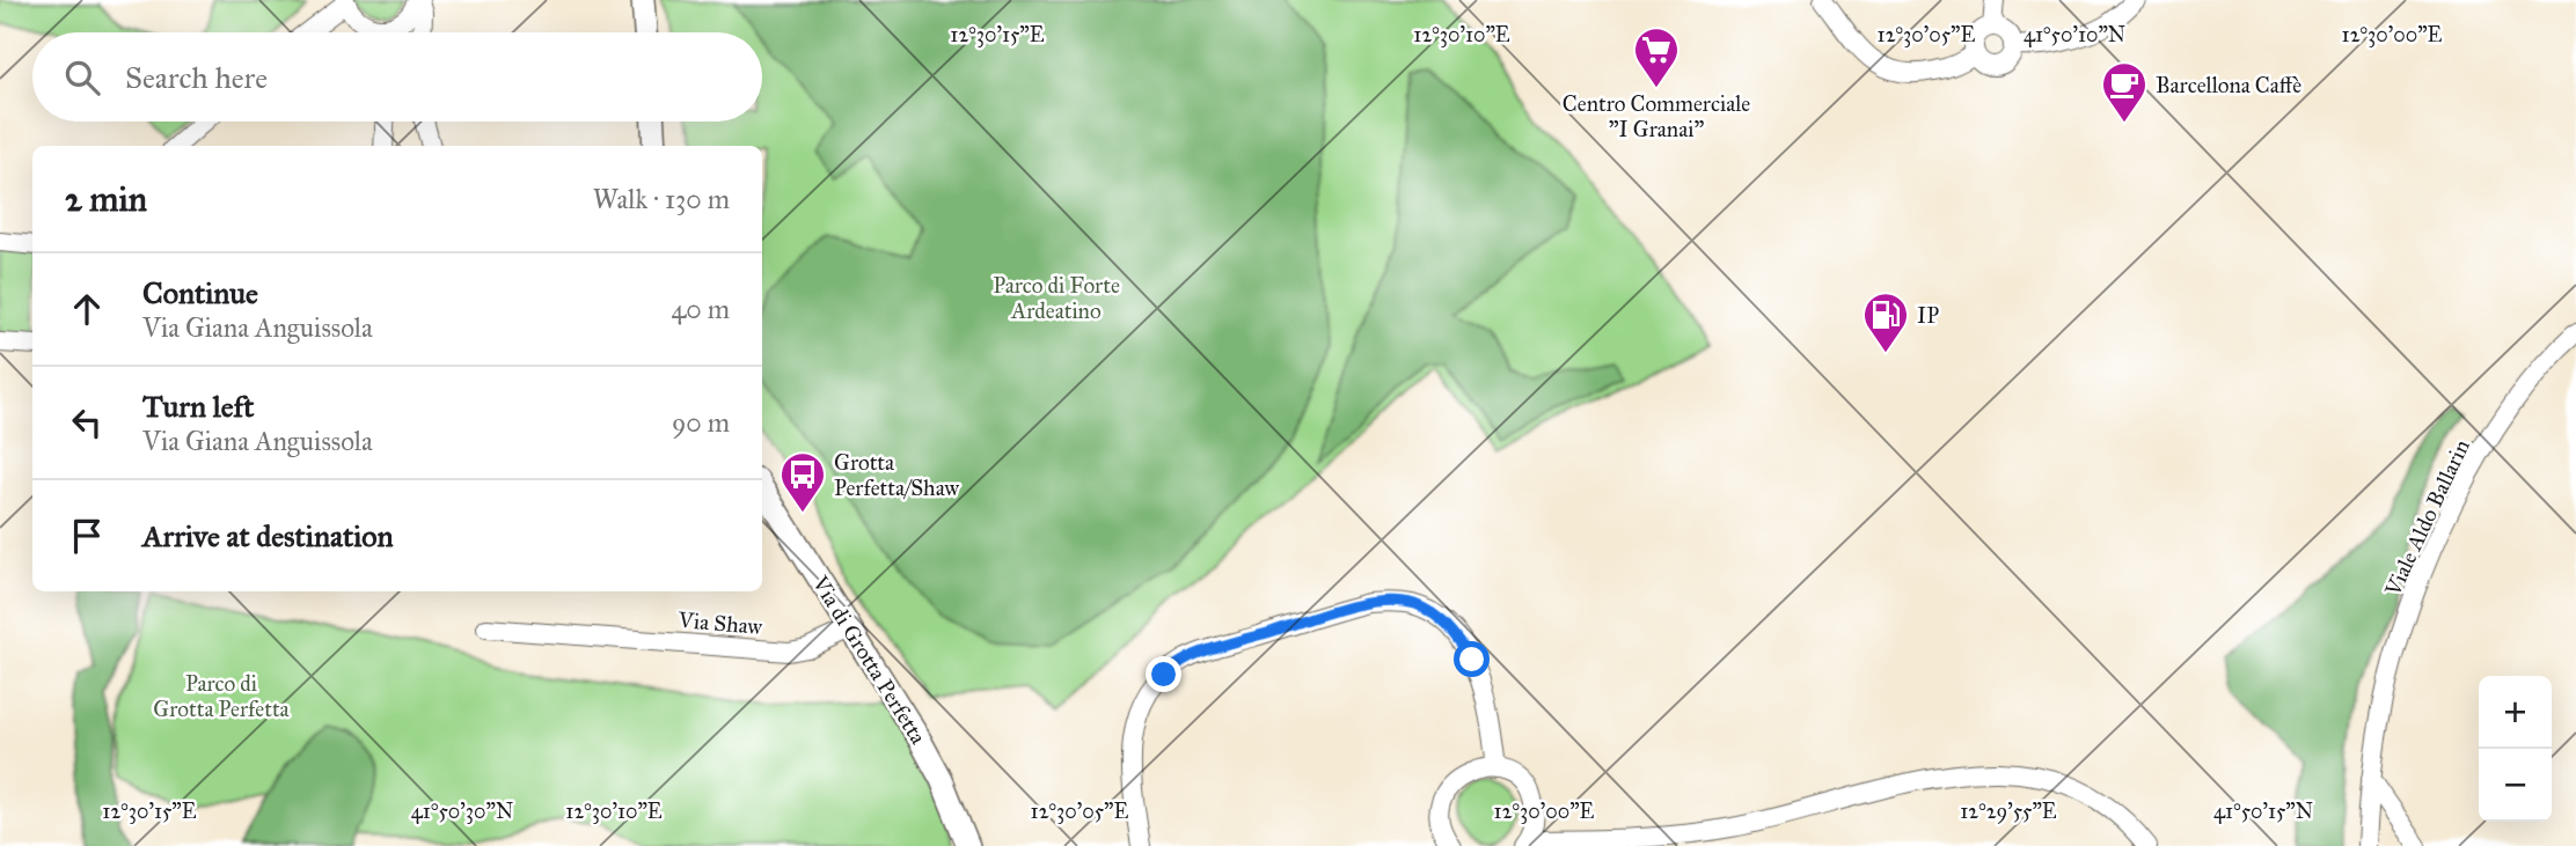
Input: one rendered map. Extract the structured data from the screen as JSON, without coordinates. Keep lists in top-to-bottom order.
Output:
{
  "streets": {
    "street": ["Viale Aldo Ballarin", "Via Shaw", "Via di Grotta Perfetta"]
  },
  "crossings": [
    ["Via Shaw", "Via di Grotta Perfetta"]
  ],
  "parks": ["Parco di Forte Ardeatino", "Parco di Grotta Perfetta"],
  "places": {
    "supermarket": ["Centro Commerciale \"I Granai\""],
    "cafe": ["Barcellona Caffè"],
    "fuel station": ["IP"],
    "bus stop": ["Grotta Perfetta/Shaw"]
  },
  "page": {
    "search": "Search here",
    "heading": ["2 min", "Walk · 130 m"],
    "list": [
      ["Continue", "Via Giana Anguissola", "40 m"],
      ["Turn left", "Via Giana Anguissola", "90 m"],
      "Arrive at destination"
    ],
    "map_buttons": ["+", "−"]
  },
  "coordinates": [
    "12°30'15\"E",
    "12°30'10\"E",
    "12°30'05\"E",
    "12°30'00\"E",
    "41°50'10\"N",
    "41°50'30\"N",
    "41°50'15\"N",
    "12°29'55\"E"
  ]
}
